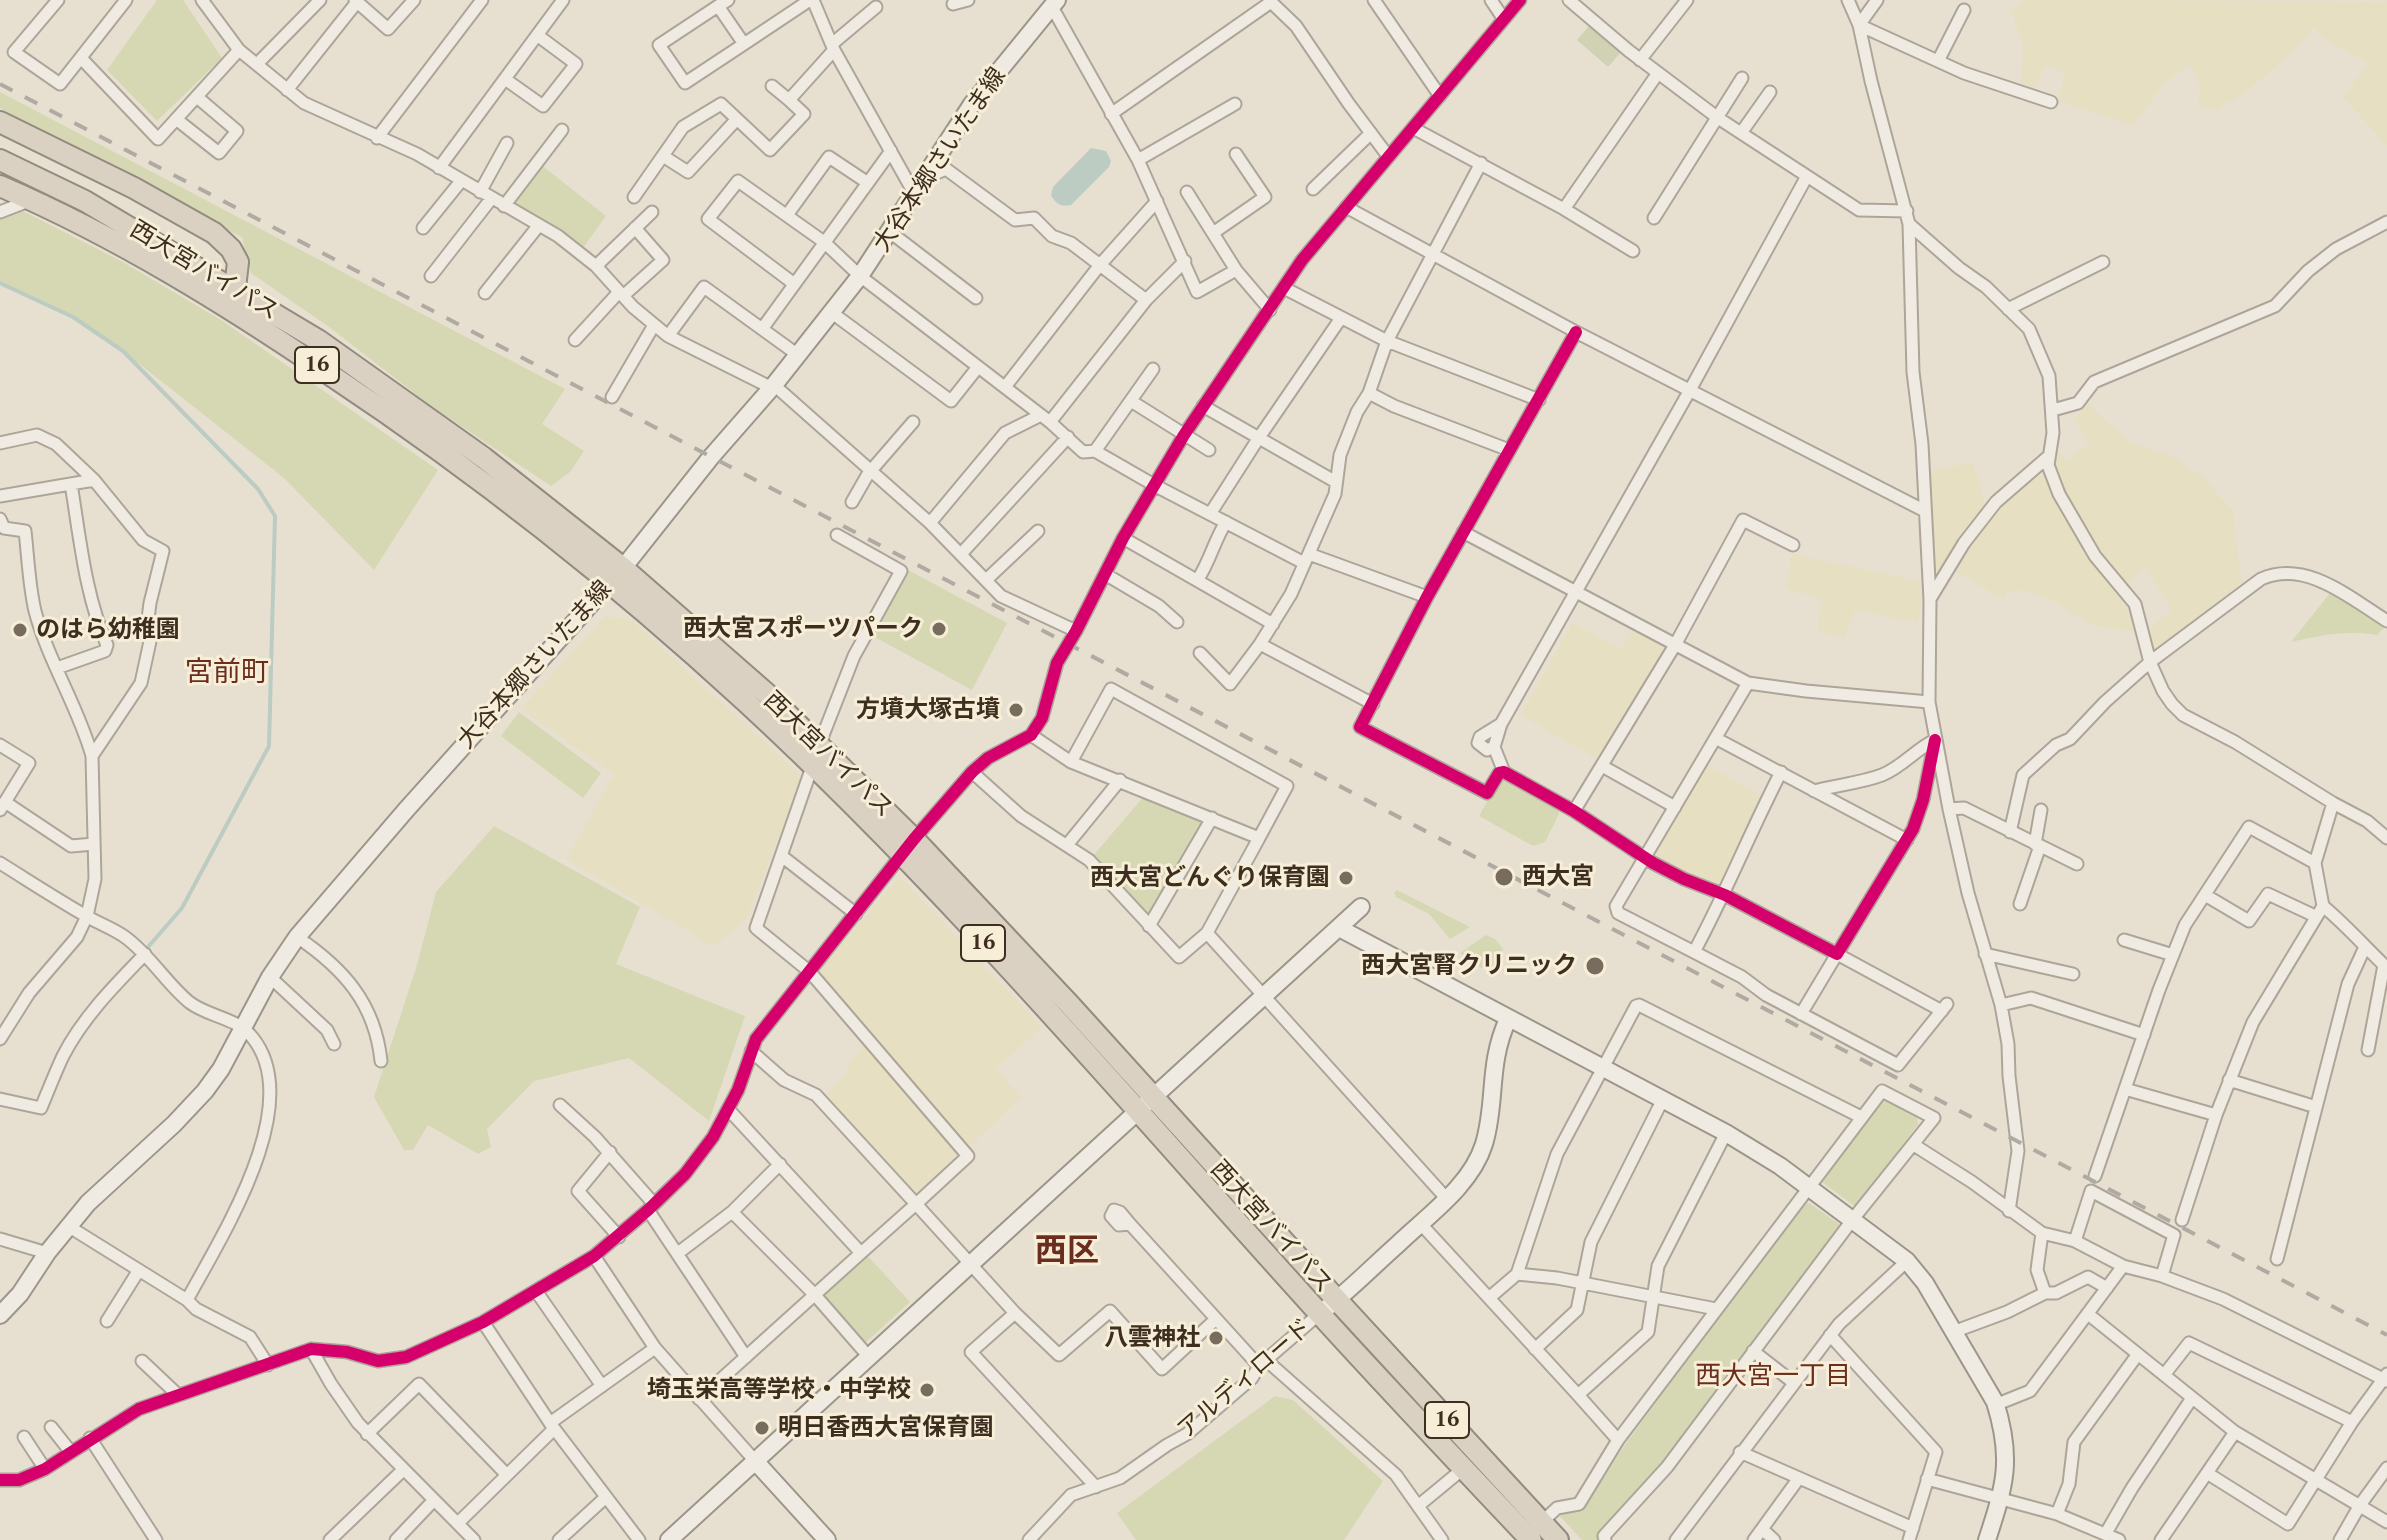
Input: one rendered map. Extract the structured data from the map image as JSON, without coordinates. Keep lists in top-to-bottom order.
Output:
{
  "streets": {
    "highway": ["西大宮バイパス", "16"],
    "street": ["大谷本郷さいたま線", "アルディロード"]
  },
  "crossings": [
    ["大谷本郷さいたま線", "西大宮バイパス"],
    ["西大宮バイパス", "アルディロード"]
  ],
  "districts": ["宮前町", "西区", "西大宮一丁目"],
  "places": [
    "西大宮スポーツパーク",
    "のはら幼稚園",
    "方墳大塚古墳",
    "西大宮",
    "西大宮どんぐり保育園",
    "西大宮腎クリニック",
    "八雲神社",
    "埼玉栄高等学校・中学校",
    "明日香西大宮保育園"
  ]
}
